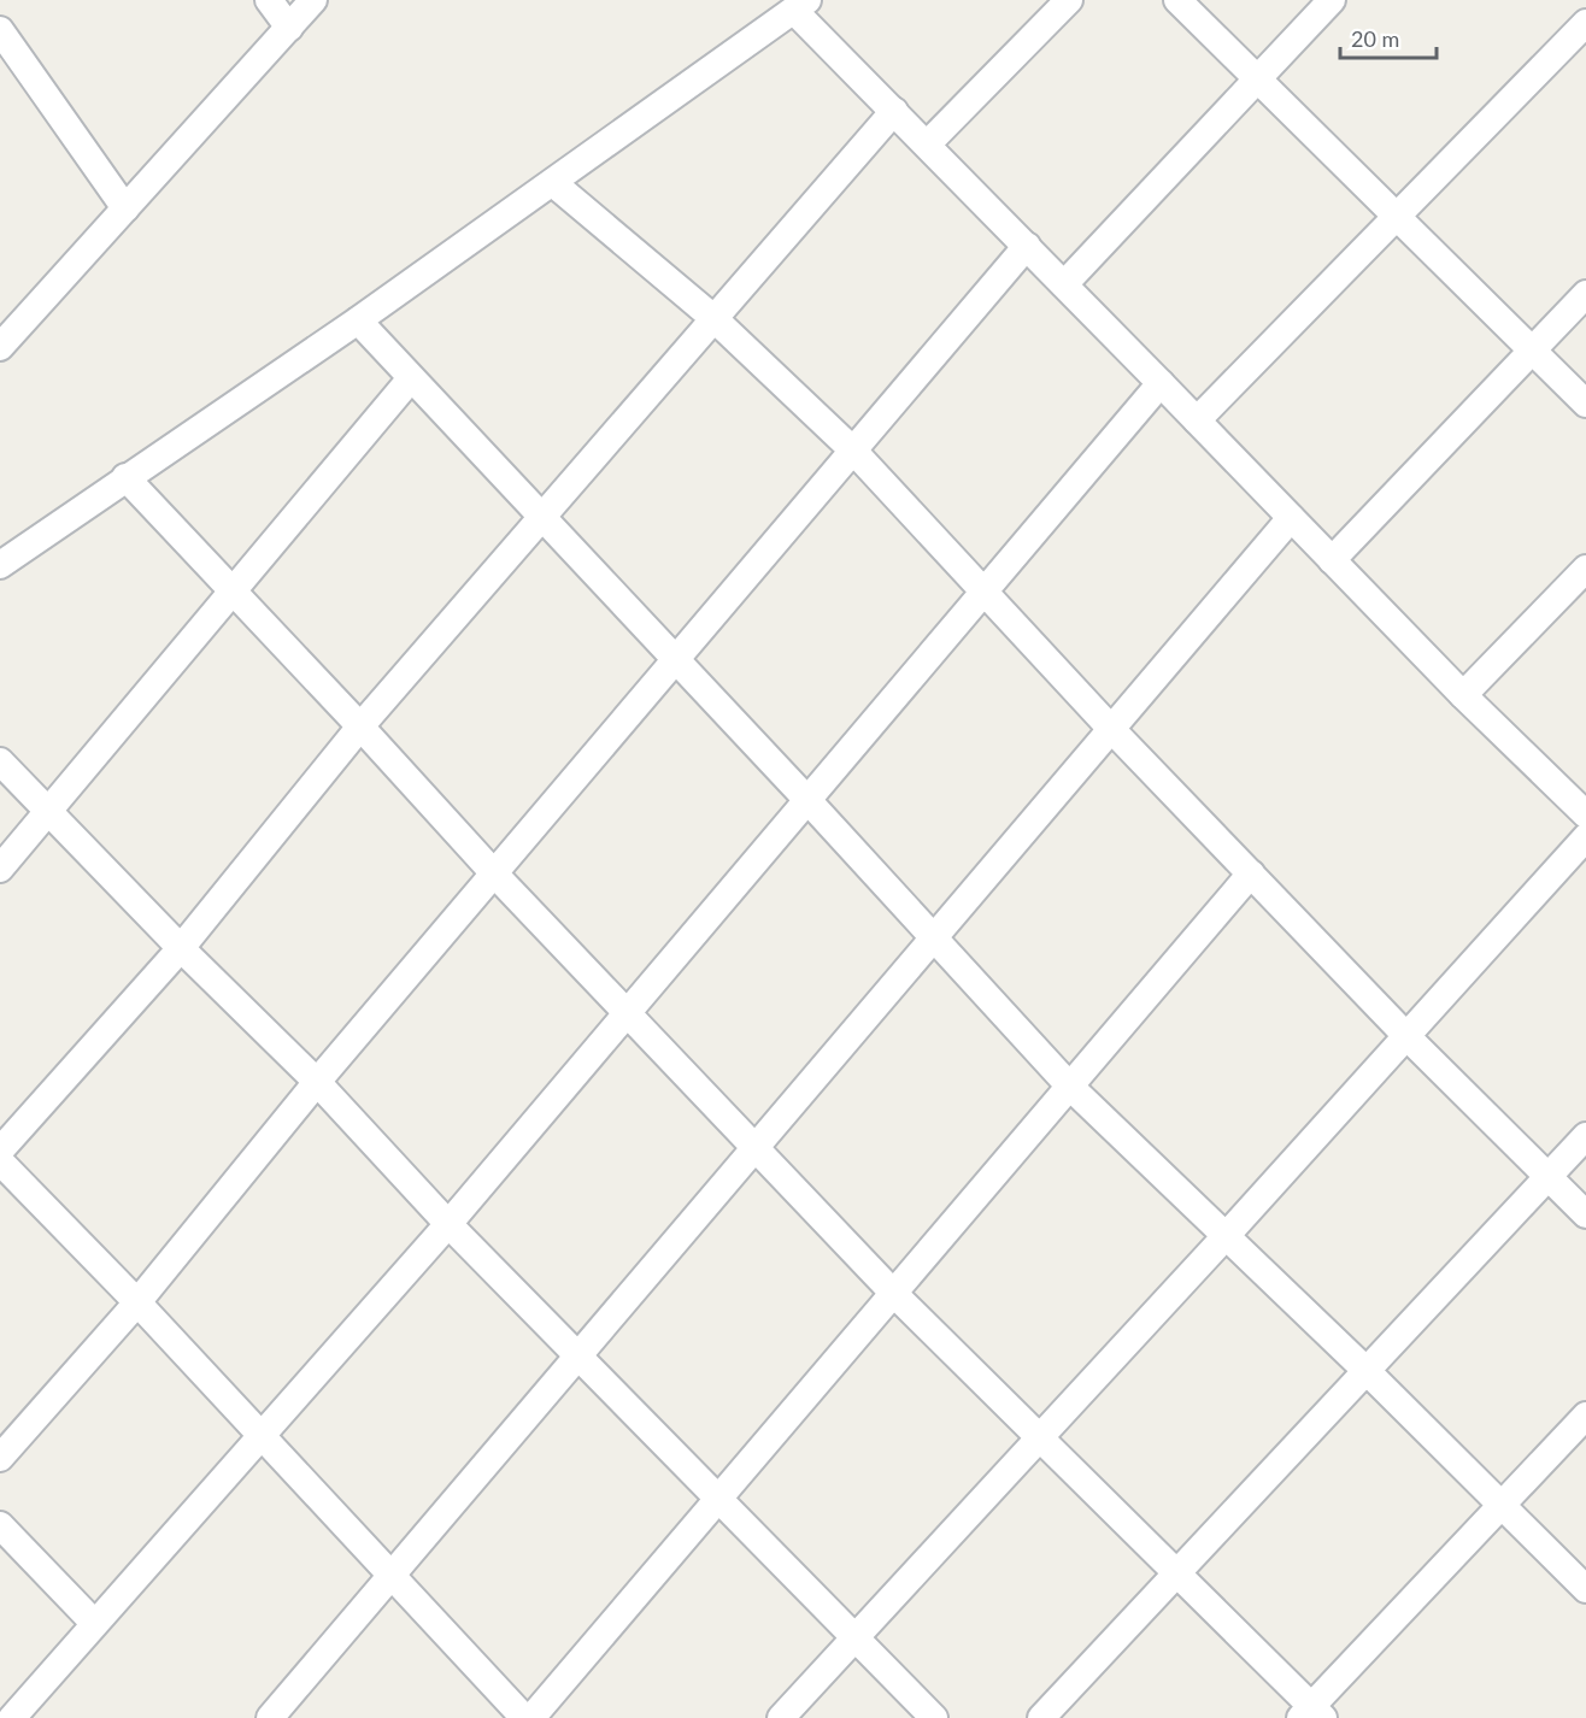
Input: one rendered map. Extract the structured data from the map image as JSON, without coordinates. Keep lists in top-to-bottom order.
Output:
{
  "scale_bar": "20 m"
}
